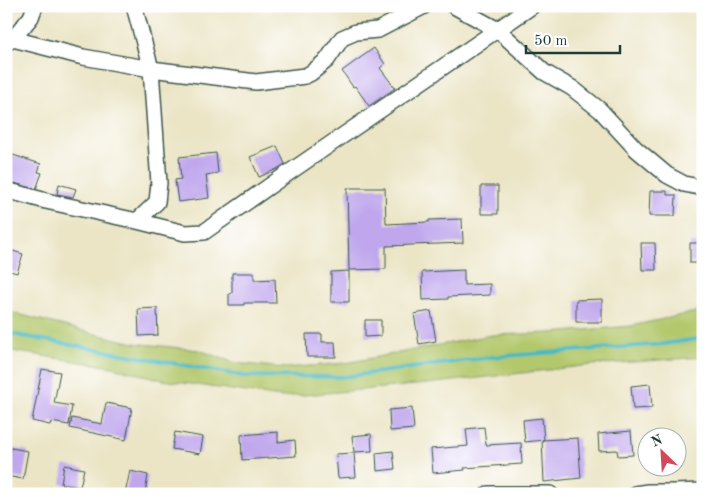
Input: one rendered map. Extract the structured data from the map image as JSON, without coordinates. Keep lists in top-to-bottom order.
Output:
{
  "scale_bar": "50 m",
  "north": "top left"
}
